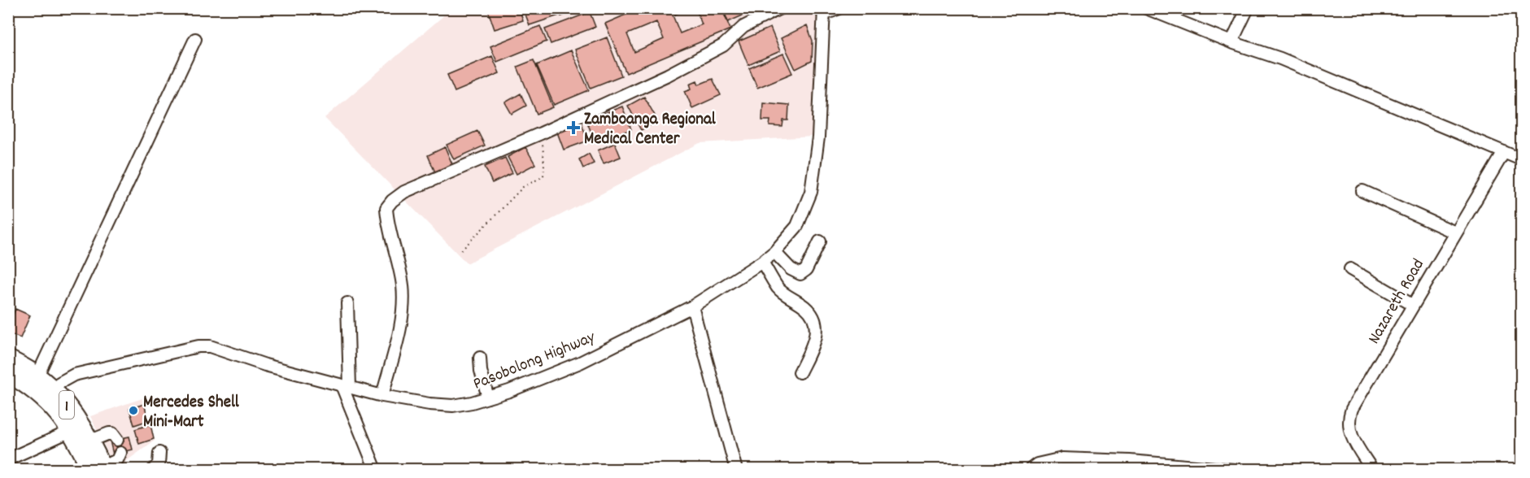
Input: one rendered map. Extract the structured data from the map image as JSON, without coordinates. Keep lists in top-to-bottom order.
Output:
{
  "streets": {
    "highway": ["1"],
    "street": ["Nazareth Road", "Pasobolong Highway"]
  },
  "crossings": [
    ["Pasobolong Highway", "1"]
  ],
  "places": {
    "health": ["Zamboanga Regional Medical Center"],
    "other": ["Mercedes Shell Mini-Mart"]
  }
}
